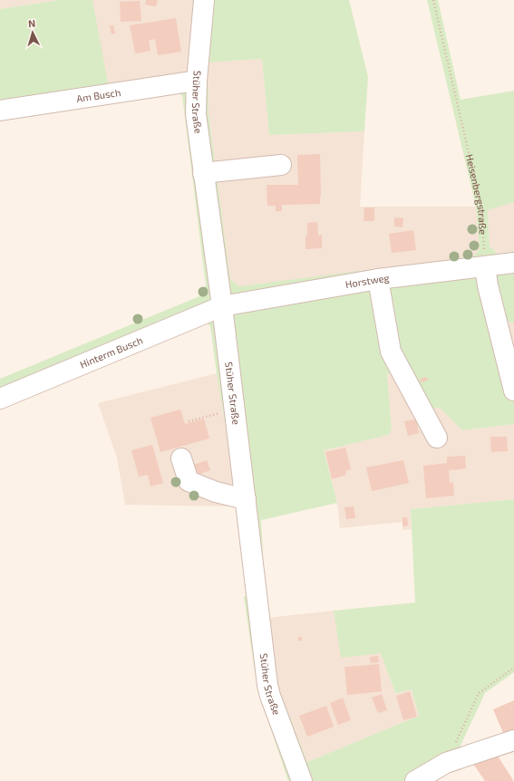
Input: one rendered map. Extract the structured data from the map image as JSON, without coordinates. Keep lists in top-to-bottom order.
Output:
{
  "streets": {
    "street": [
      "Am Busch",
      "Stüher Straße",
      "Horstweg",
      "Hinterm Busch"
    ],
    "path": ["Heisenbergstraße"]
  },
  "crossings": [
    ["Am Busch", "Stüher Straße"],
    ["Stüher Straße", "Horstweg"],
    ["Stüher Straße", "Hinterm Busch"],
    ["Heisenbergstraße", "Horstweg"],
    ["Horstweg", "Hinterm Busch"]
  ],
  "north": "top"
}
